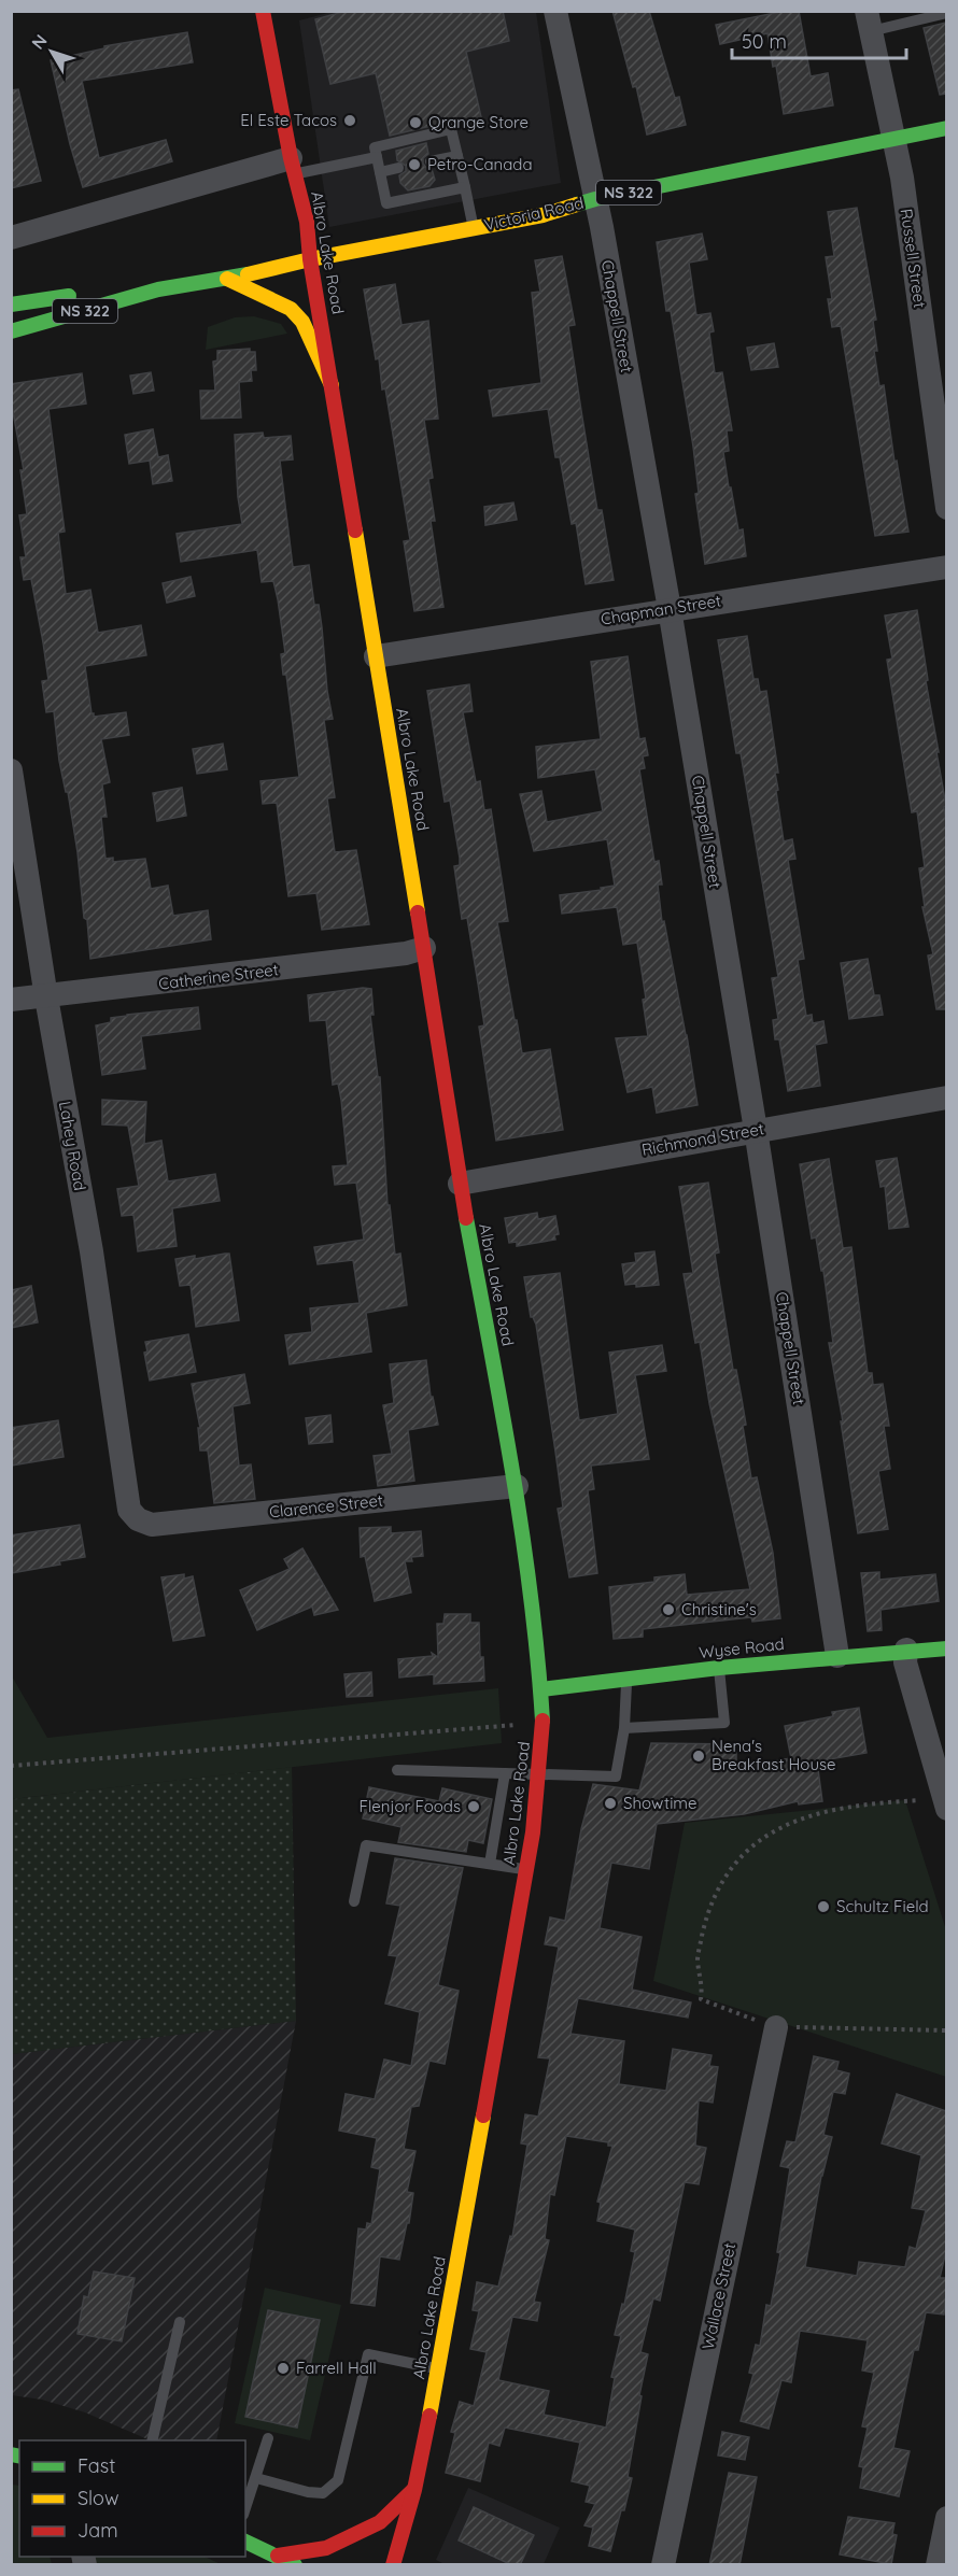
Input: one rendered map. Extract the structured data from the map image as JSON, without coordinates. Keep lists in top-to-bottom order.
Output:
{
  "streets": {
    "main road": [
      "NS 322",
      "Victoria Road",
      "Albro Lake Road",
      "Wyse Road"
    ],
    "street": [
      "Russell Street",
      "Chappell Street",
      "Chapman Street",
      "Catherine Street",
      "Richmond Street",
      "Lahey Road",
      "Clarence Street",
      "Wallace Street"
    ]
  },
  "crossings": [
    ["Victoria Road", "Albro Lake Road"],
    ["Victoria Road", "Russell Street"],
    ["Victoria Road", "Chappell Street"],
    ["Albro Lake Road", "Chapman Street"],
    ["Albro Lake Road", "Catherine Street"],
    ["Albro Lake Road", "Richmond Street"],
    ["Albro Lake Road", "Clarence Street"],
    ["Albro Lake Road", "Wyse Road"],
    ["Chappell Street", "Chapman Street"],
    ["Chappell Street", "Richmond Street"],
    ["Chappell Street", "Wyse Road"],
    ["Catherine Street", "Lahey Road"],
    ["Lahey Road", "Clarence Street"]
  ],
  "places": [
    "El Este Tacos",
    "Qrange Store",
    "Petro-Canada",
    "Christine's",
    "Nena's Breakfast House",
    "Showtime",
    "Flenjor Foods",
    "Schultz Field",
    "Farrell Hall"
  ],
  "legend": ["Fast", "Slow", "Jam"],
  "scale_bar": "50 m",
  "north": "top left"
}
